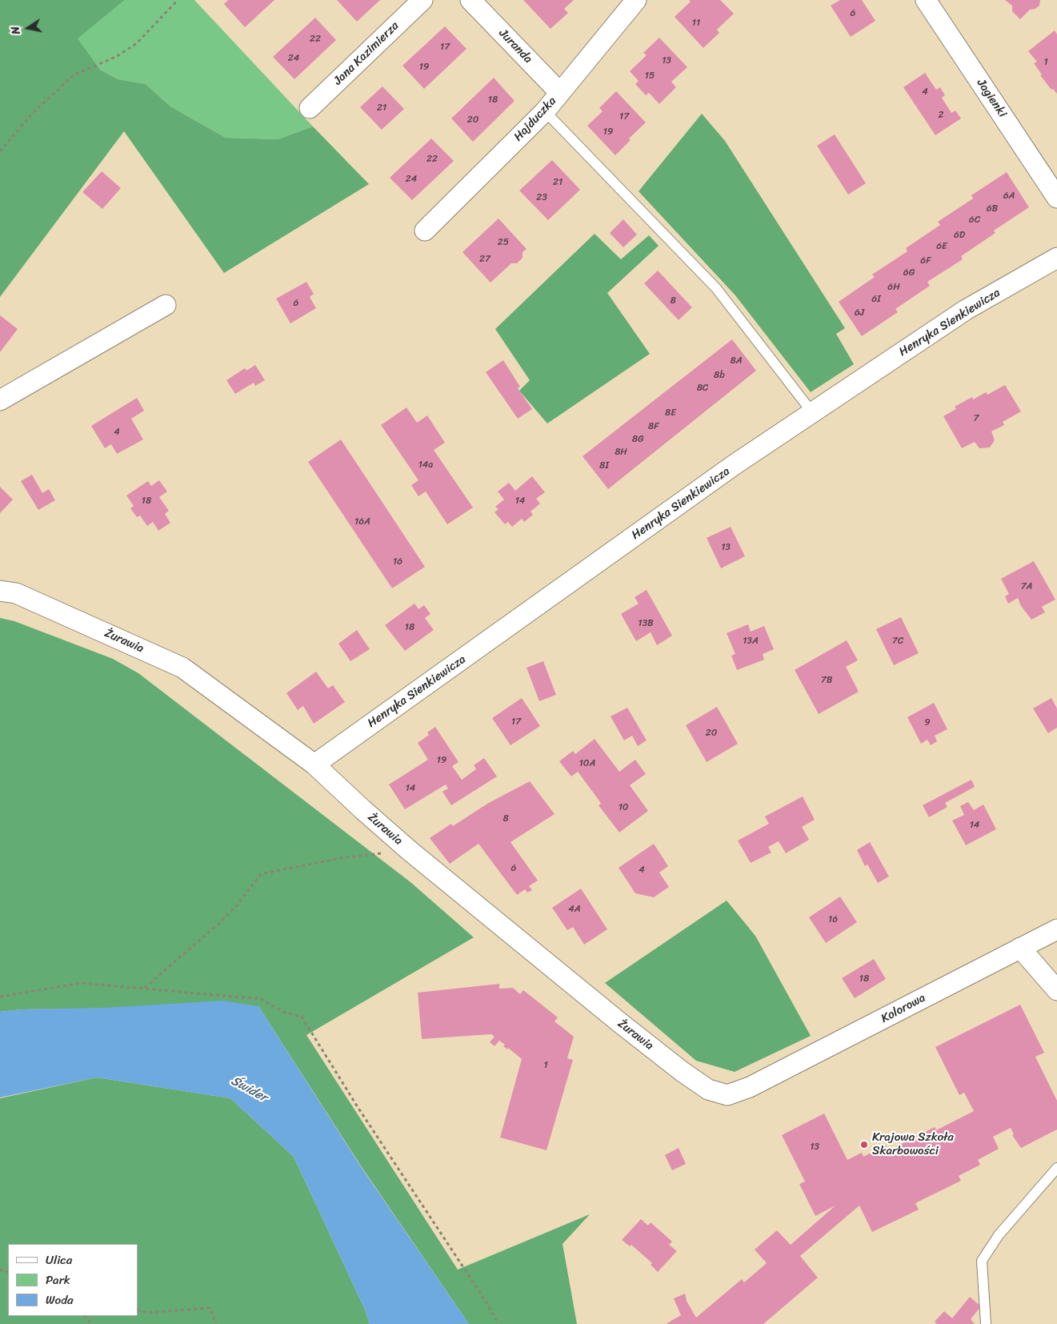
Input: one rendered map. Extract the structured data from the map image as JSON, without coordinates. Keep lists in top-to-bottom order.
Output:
{
  "streets": {
    "street": [
      "Juranda",
      "Jana Kazimierza",
      "Jagienki",
      "Hajduczka",
      "Henryka Sienkiewicza",
      "Żurawia",
      "Kolorowa"
    ]
  },
  "crossings": [
    ["Juranda", "Hajduczka"],
    ["Henryka Sienkiewicza", "Żurawia"],
    ["Żurawia", "Kolorowa"]
  ],
  "water": ["Świder"],
  "places": ["Krajowa Szkoła Skarbowości"],
  "house_numbers": [
    "6",
    "11",
    "22",
    "17",
    "24",
    "13",
    "1",
    "19",
    "15",
    "4",
    "18",
    "21",
    "2",
    "17",
    "20",
    "19",
    "22",
    "24",
    "21",
    "6A",
    "23",
    "6B",
    "6C",
    "6D",
    "25",
    "6E",
    "27",
    "6F",
    "6G",
    "6H",
    "6I",
    "8",
    "6",
    "6J",
    "8A",
    "8b",
    "8C",
    "8E",
    "7",
    "8F",
    "4",
    "8G",
    "8H",
    "14a",
    "8I",
    "18",
    "14",
    "16A",
    "13",
    "16",
    "7A",
    "13B",
    "18",
    "13A",
    "7C",
    "7B",
    "17",
    "9",
    "20",
    "19",
    "10A",
    "14",
    "10",
    "8",
    "14",
    "6",
    "4",
    "4A",
    "16",
    "18",
    "1",
    "13"
  ],
  "legend": ["Ulica", "Park", "Woda"],
  "north": "left"
}
